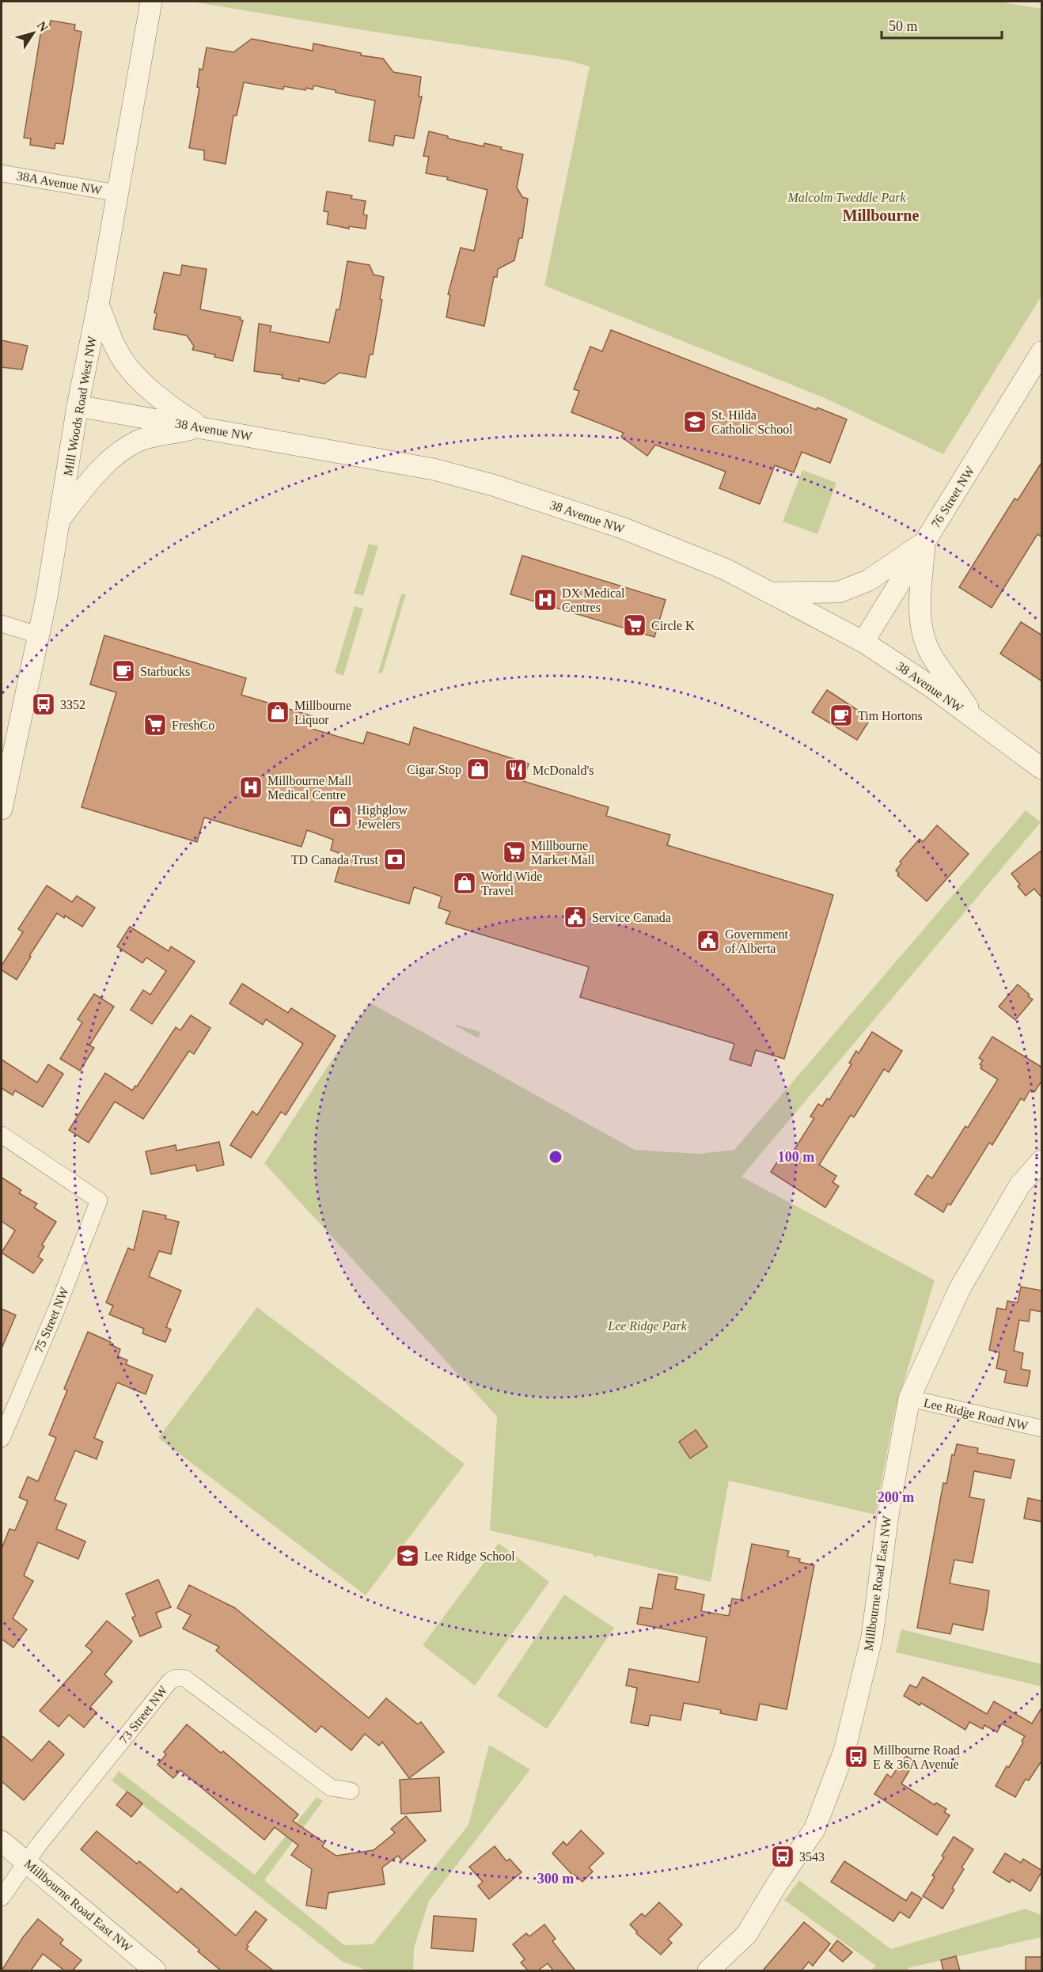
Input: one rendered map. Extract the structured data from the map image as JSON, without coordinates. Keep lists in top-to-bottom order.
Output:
{
  "streets": {
    "street": [
      "38A Avenue NW",
      "Mill Woods Road West NW",
      "38 Avenue NW",
      "76 Street NW",
      "75 Street NW",
      "Lee Ridge Road NW",
      "Millbourne Road East NW",
      "73 Street NW"
    ]
  },
  "crossings": [
    ["38A Avenue NW", "Mill Woods Road West NW"],
    ["Mill Woods Road West NW", "38 Avenue NW"],
    ["38 Avenue NW", "76 Street NW"],
    ["Lee Ridge Road NW", "Millbourne Road East NW"],
    ["Millbourne Road East NW", "73 Street NW"]
  ],
  "districts": ["Millbourne"],
  "parks": ["Malcolm Tweddle Park", "Lee Ridge Park"],
  "places": {
    "school or university": ["St. Hilda Catholic School", "Lee Ridge School"],
    "hospital": ["DX Medical Centres", "Millbourne Mall Medical Centre"],
    "supermarket": ["Circle K", "FreshCo", "Millbourne Market Mall"],
    "cafe": ["Starbucks", "Tim Hortons"],
    "bus stop": ["3352", "Millbourne Road E & 36A Avenue", "3543"],
    "shop": [
      "Millbourne Liquor",
      "Cigar Stop",
      "Highglow Jewelers",
      "World Wide Travel"
    ],
    "restaurant": ["McDonald's"],
    "bank": ["TD Canada Trust"],
    "public building": ["Service Canada", "Government of Alberta"]
  },
  "scale_bar": "50 m",
  "north": "top right",
  "rings": ["100 m", "200 m", "300 m"]
}
